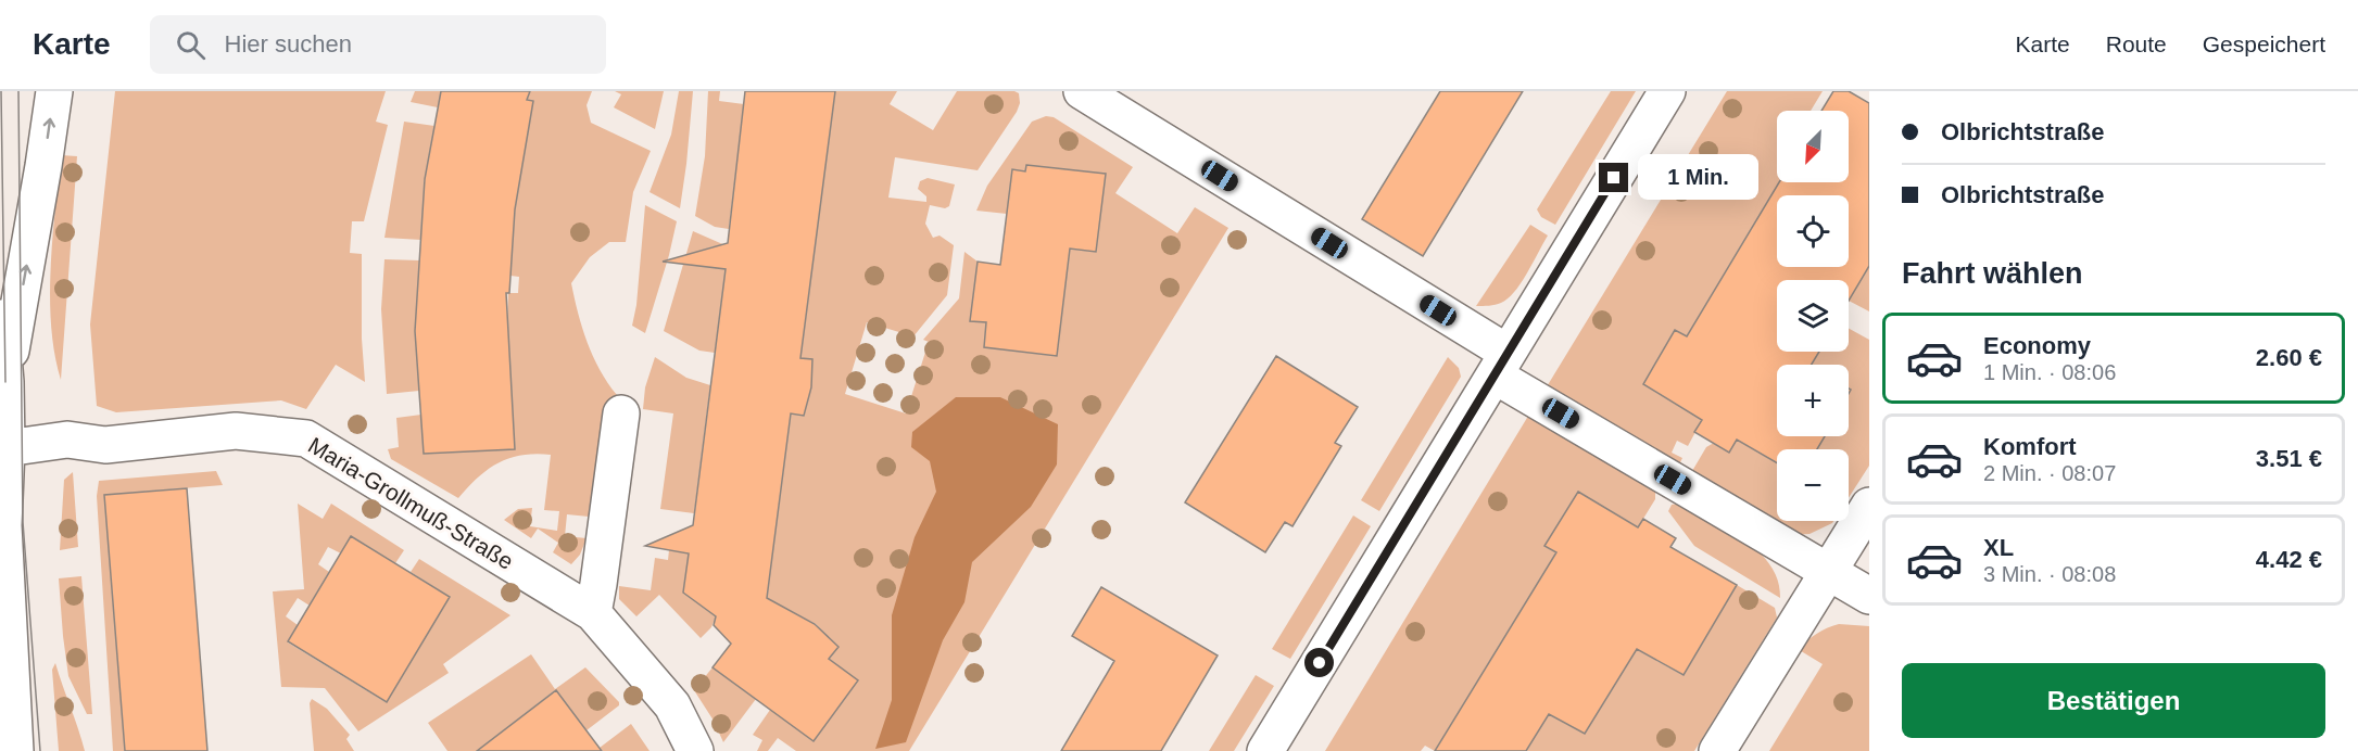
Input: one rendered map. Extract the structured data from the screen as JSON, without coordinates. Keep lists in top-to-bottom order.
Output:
{
  "streets": {
    "street": ["Maria-Grollmuß-Straße"]
  },
  "north": "bottom left",
  "page": {
    "header": "Karte",
    "search": "Hier suchen",
    "nav": ["Karte", "Route", "Gespeichert"],
    "banner": ["Olbrichtstraße", "Olbrichtstraße"],
    "map_buttons": ["+", "−"],
    "bubble": "1 Min.",
    "heading": "Fahrt wählen",
    "list": [
      {
        "name": "Economy",
        "note": "1 Min. · 08:06",
        "value": "2.60 €"
      },
      {
        "name": "Komfort",
        "note": "2 Min. · 08:07",
        "value": "3.51 €"
      },
      {
        "name": "XL",
        "note": "3 Min. · 08:08",
        "value": "4.42 €"
      }
    ],
    "buttons": "Bestätigen"
  }
}
